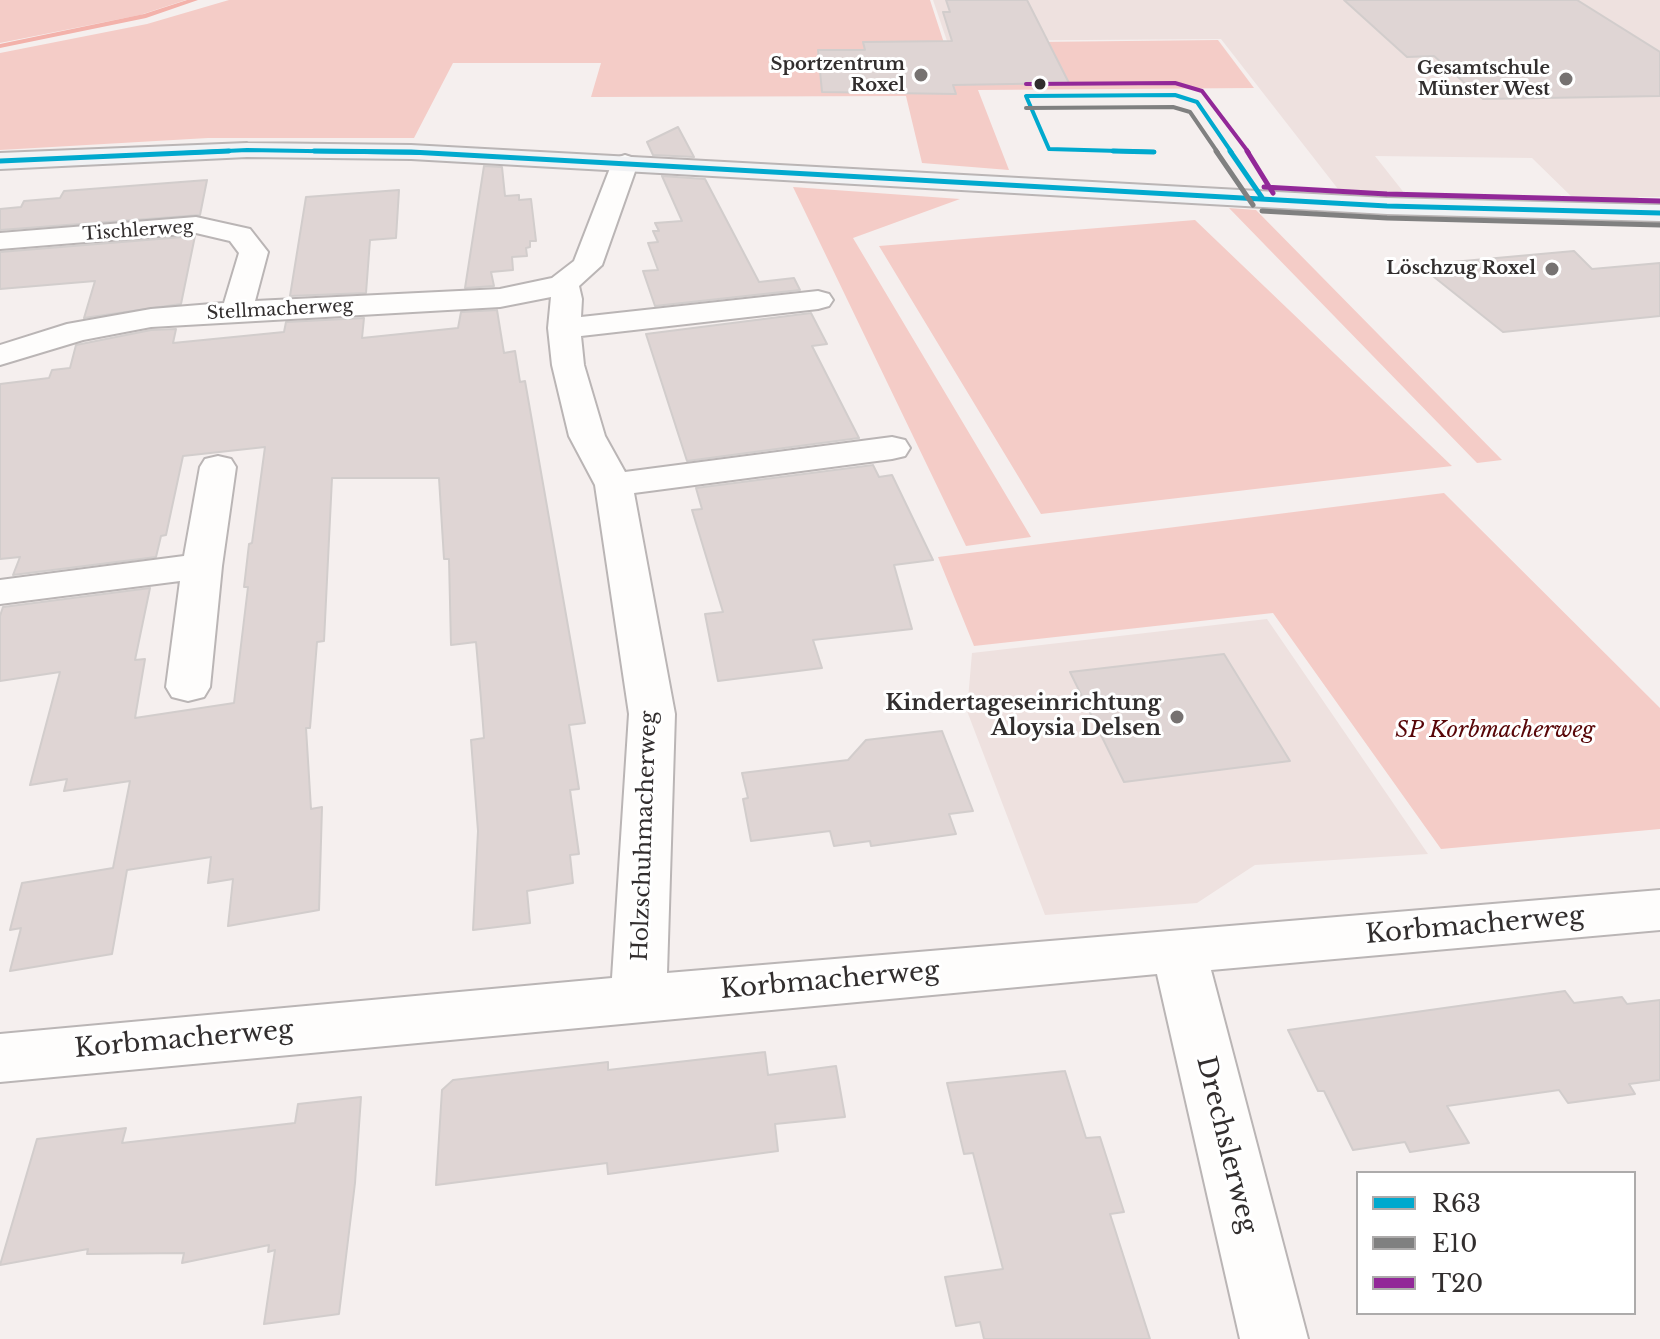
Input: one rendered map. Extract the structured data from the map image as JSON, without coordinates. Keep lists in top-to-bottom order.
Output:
{
  "streets": {
    "street": [
      "Tischlerweg",
      "Stellmacherweg",
      "Holzschuhmacherweg",
      "Korbmacherweg",
      "Drechslerweg"
    ]
  },
  "crossings": [
    ["Tischlerweg", "Stellmacherweg"],
    ["Stellmacherweg", "Holzschuhmacherweg"],
    ["Holzschuhmacherweg", "Korbmacherweg"],
    ["Korbmacherweg", "Drechslerweg"]
  ],
  "parks": ["SP Korbmacherweg"],
  "places": [
    "Sportzentrum Roxel",
    "Gesamtschule Münster West",
    "Löschzug Roxel",
    "Kindertageseinrichtung Aloysia Delsen"
  ],
  "lines": ["transit line T20", "transit line R63", "transit line E10"],
  "legend": ["R63", "E10", "T20"]
}
